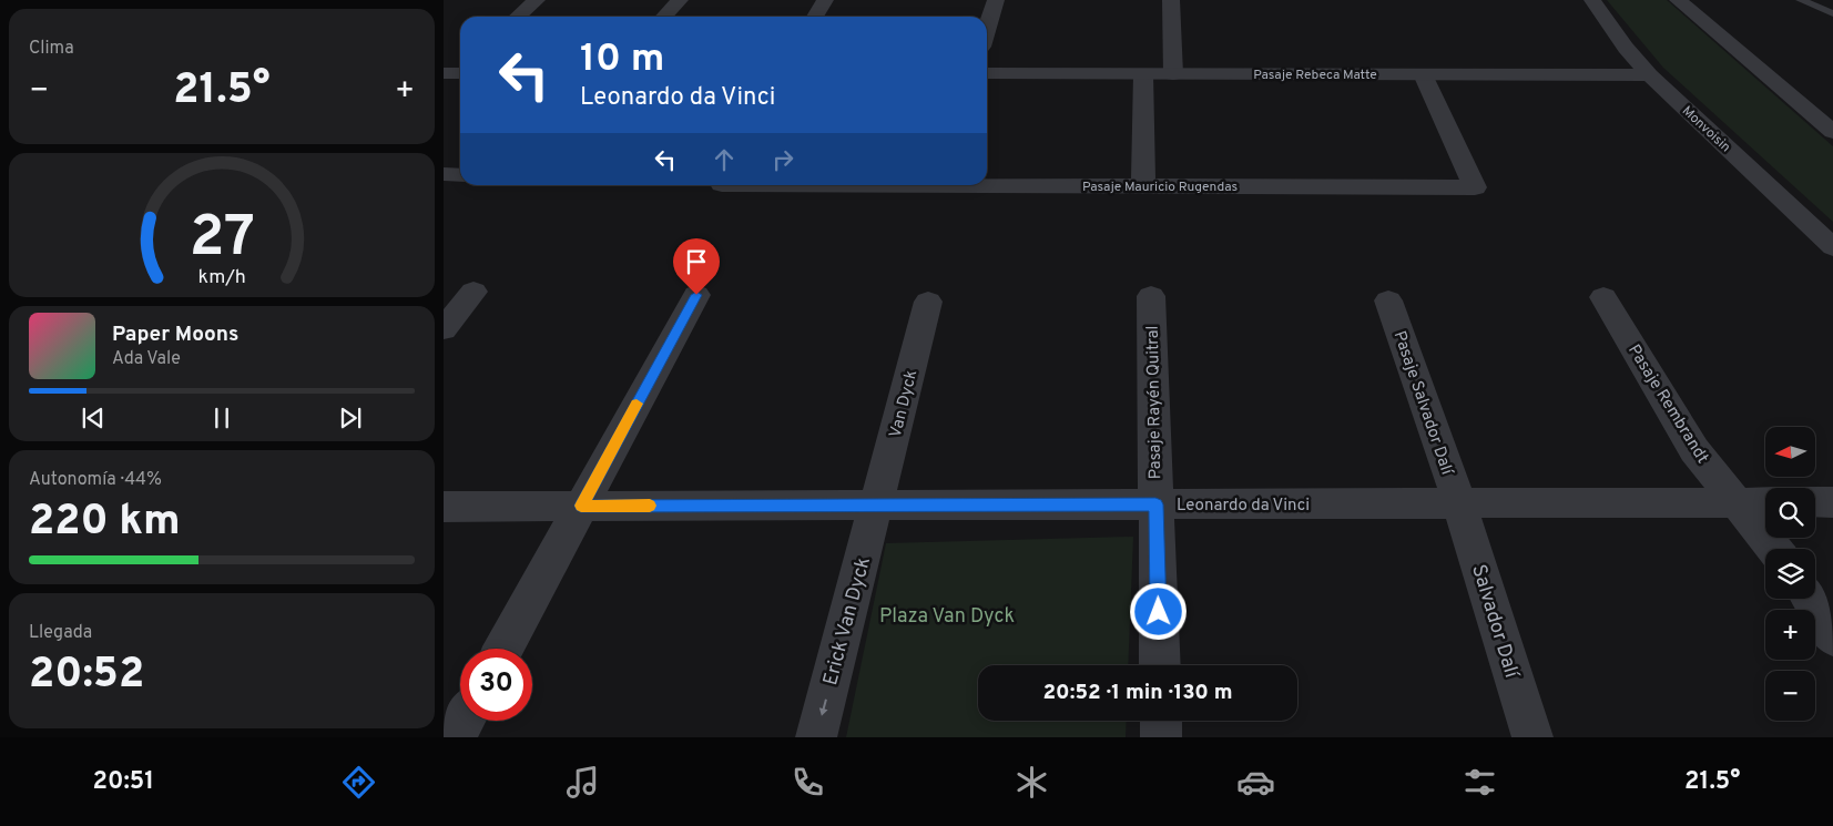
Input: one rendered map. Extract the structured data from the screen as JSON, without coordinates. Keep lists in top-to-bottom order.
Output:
{
  "streets": {
    "street": [
      "Pasaje Rebeca Matte",
      "Monvoisin",
      "Pasaje Mauricio Rugendas",
      "Pasaje Rayén Quitral",
      "Pasaje Salvador Dalí",
      "Van Dyck",
      "Pasaje Rembrandt",
      "Leonardo da Vinci",
      "Erick Van Dyck",
      "Salvador Dalí"
    ]
  },
  "crossings": [
    ["Pasaje Rebeca Matte", "Monvoisin"],
    ["Pasaje Rebeca Matte", "Pasaje Mauricio Rugendas"],
    ["Pasaje Rayén Quitral", "Leonardo da Vinci"],
    ["Pasaje Salvador Dalí", "Leonardo da Vinci"],
    ["Pasaje Salvador Dalí", "Salvador Dalí"],
    ["Van Dyck", "Leonardo da Vinci"],
    ["Van Dyck", "Erick Van Dyck"],
    ["Pasaje Rembrandt", "Leonardo da Vinci"],
    ["Leonardo da Vinci", "Erick Van Dyck"],
    ["Leonardo da Vinci", "Salvador Dalí"]
  ],
  "one_way": ["Erick Van Dyck"],
  "parks": ["Plaza Van Dyck"],
  "north": "left",
  "page": {
    "tile": [
      "Clima",
      ["Autonomía · 44%", "220 km"],
      ["Llegada", "20:52"]
    ],
    "turn": ["10 m", "Leonardo da Vinci"],
    "heat": ["−", "21.5°", "+"],
    "song": ["Paper Moons", "Ada Vale"],
    "map_buttons": ["+", "−"],
    "limit": "30",
    "trip": "20:52 · 1 min · 130 m",
    "tabs": ["20:51", "21.5°"],
    "gauge": ["27", "km/h"]
  }
}
